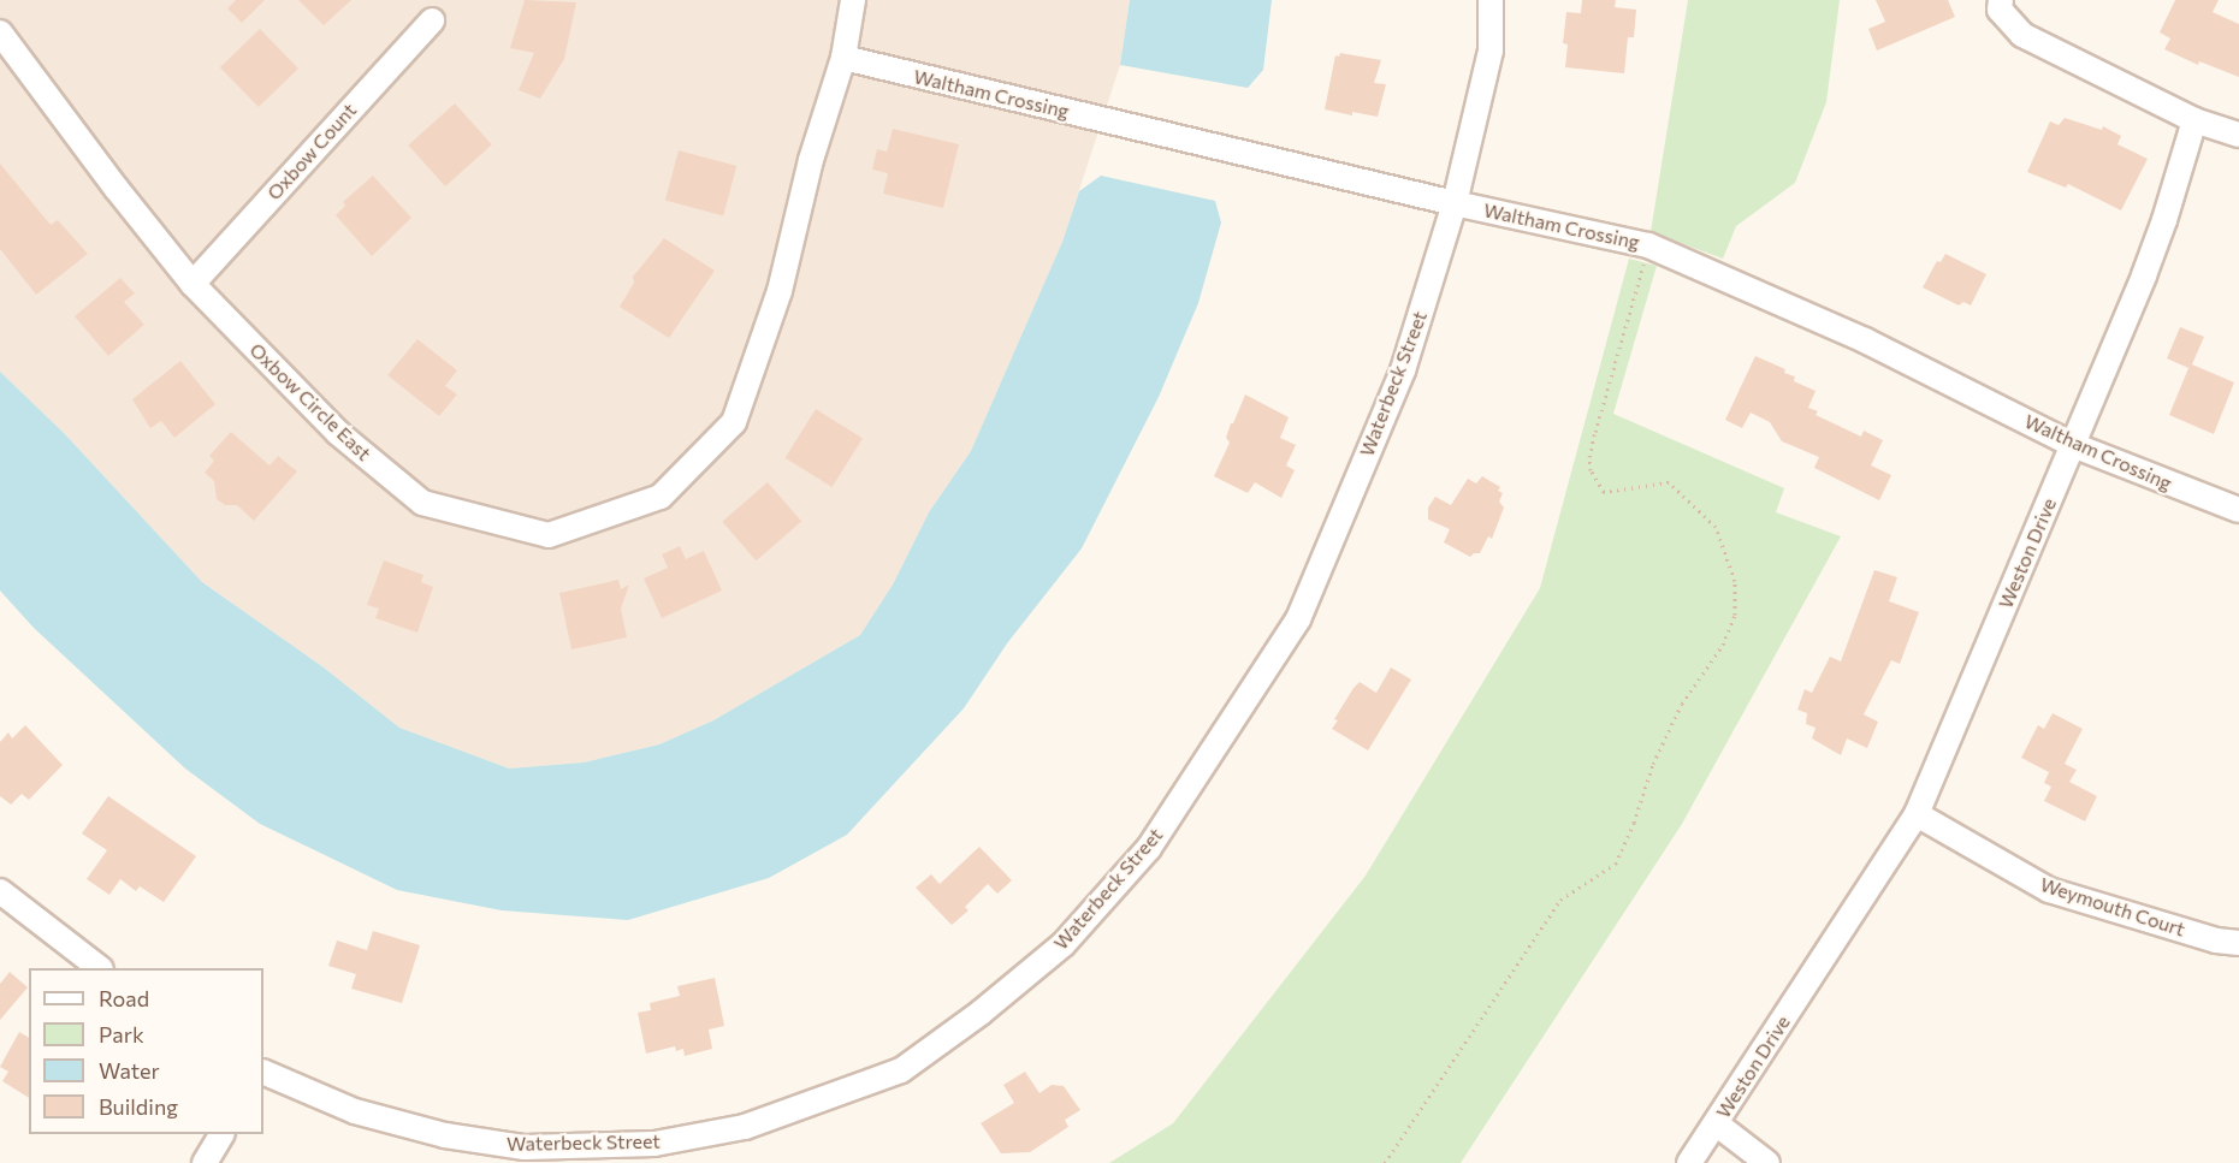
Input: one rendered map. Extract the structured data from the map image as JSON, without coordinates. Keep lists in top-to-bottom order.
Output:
{
  "streets": {
    "street": [
      "Waltham Crossing",
      "Oxbow Count",
      "Waterbeck Street",
      "Oxbow Circle East",
      "Weston Drive",
      "Weymouth Court"
    ]
  },
  "crossings": [
    ["Waltham Crossing", "Waterbeck Street"],
    ["Waltham Crossing", "Oxbow Circle East"],
    ["Waltham Crossing", "Weston Drive"],
    ["Oxbow Count", "Oxbow Circle East"],
    ["Weston Drive", "Weymouth Court"]
  ],
  "legend": [
    "Road",
    "Park",
    "Water",
    "Building"
  ]
}
